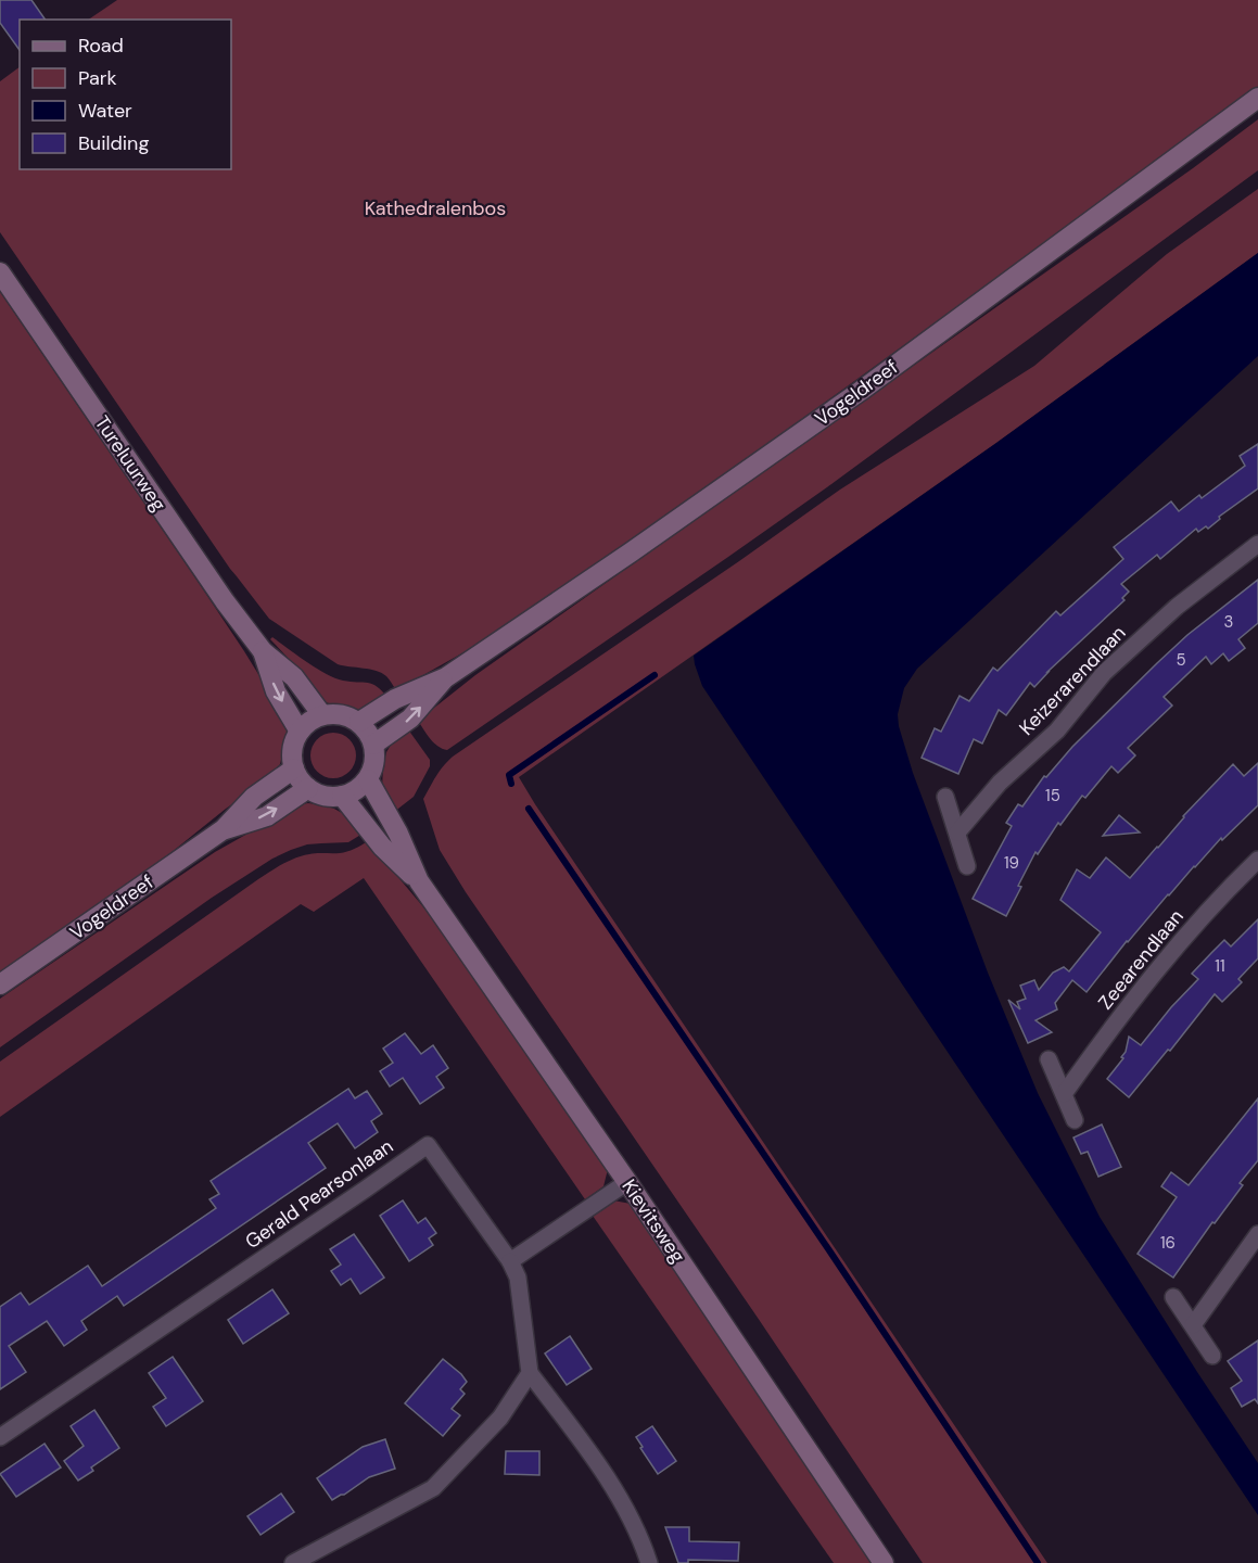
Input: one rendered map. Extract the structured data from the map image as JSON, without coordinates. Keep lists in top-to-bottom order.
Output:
{
  "streets": {
    "main road": ["Vogeldreef", "Tureluurweg", "Kievitsweg"],
    "street": ["Keizerarendlaan", "Zeearendlaan", "Gerald Pearsonlaan"]
  },
  "crossings": [
    ["Vogeldreef", "Tureluurweg"],
    ["Vogeldreef", "Kievitsweg"],
    ["Tureluurweg", "Kievitsweg"]
  ],
  "parks": ["Kathedralenbos"],
  "house_numbers": [
    "3",
    "5",
    "15",
    "19",
    "11",
    "16"
  ],
  "legend": [
    "Road",
    "Park",
    "Water",
    "Building"
  ]
}
